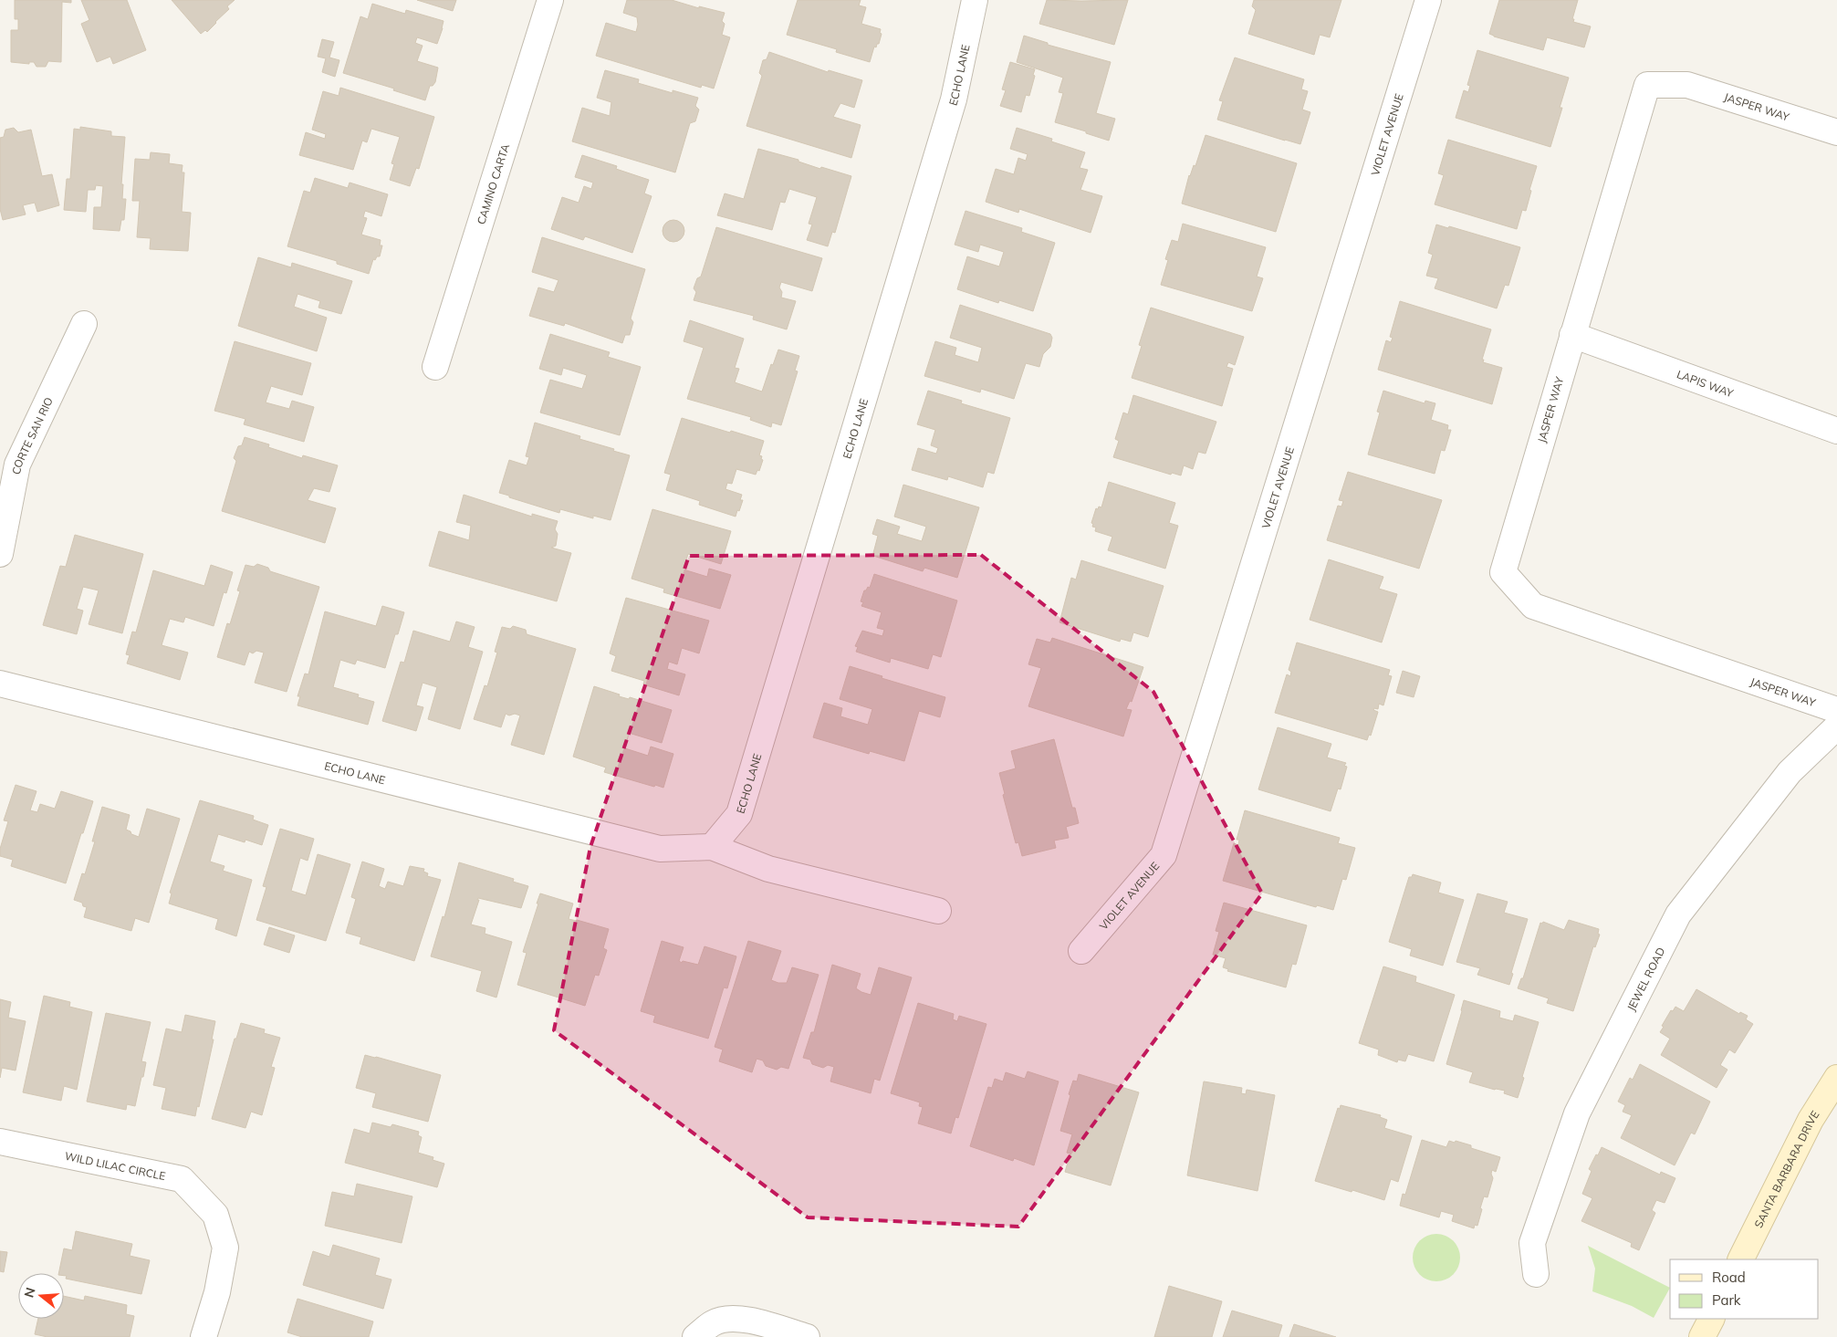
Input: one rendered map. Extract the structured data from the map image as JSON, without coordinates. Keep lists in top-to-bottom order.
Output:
{
  "streets": {
    "street": [
      "ECHO LANE",
      "JASPER WAY",
      "VIOLET AVENUE",
      "CAMINO CARTA",
      "LAPIS WAY",
      "CORTE SAN RIO",
      "JEWEL ROAD",
      "WILD LILAC CIRCLE",
      "SANTA BARBARA DRIVE"
    ]
  },
  "crossings": [
    ["JASPER WAY", "LAPIS WAY"]
  ],
  "legend": ["Road", "Park"],
  "north": "left"
}
